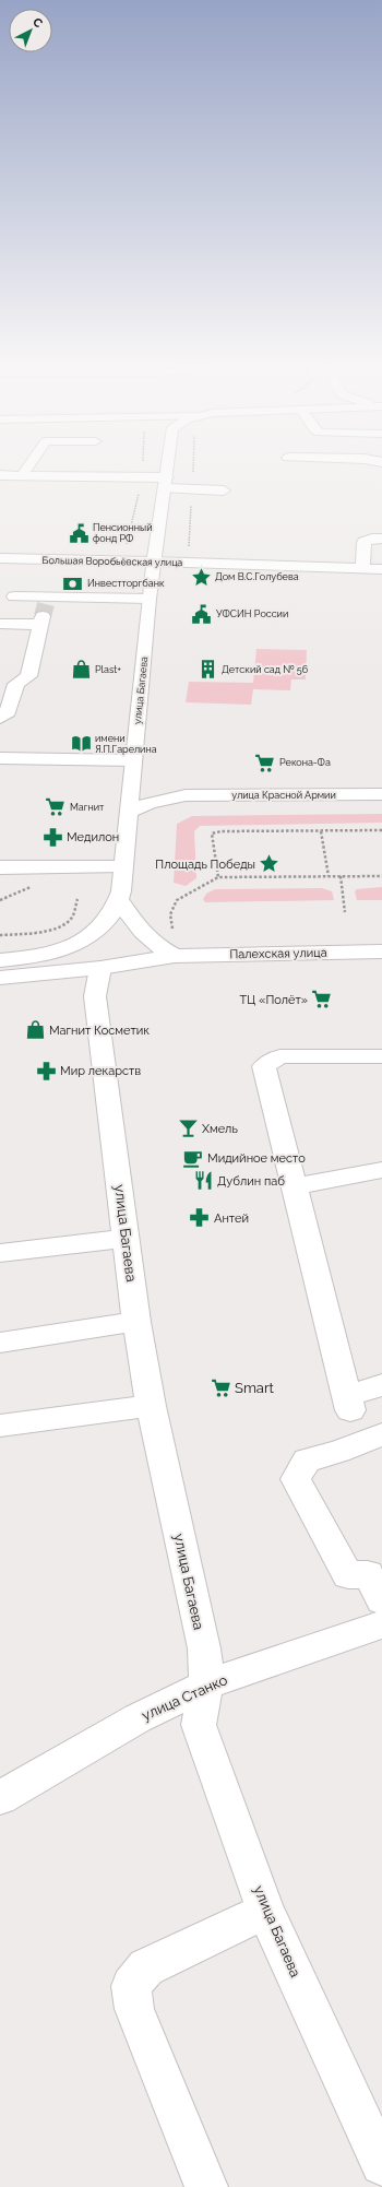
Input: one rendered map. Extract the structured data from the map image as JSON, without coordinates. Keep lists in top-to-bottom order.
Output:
{
  "streets": {
    "main road": [
      "Большая Воробьёвская улица",
      "улица Багаева",
      "улица Красной Армии",
      "Палехская улица",
      "улица Станко"
    ]
  },
  "crossings": [
    ["Большая Воробьёвская улица", "улица Багаева"],
    ["улица Багаева", "улица Красной Армии"],
    ["улица Багаева", "Палехская улица"],
    ["улица Багаева", "улица Станко"]
  ],
  "places": {
    "public building": ["Пенсионный фонд РФ", "УФСИН России"],
    "place": ["Дом В.С.Голубева", "Площадь Победы"],
    "bank": ["Инвестторгбанк"],
    "shop": ["Plast+", "Магнит Косметик"],
    "building": ["Детский сад № 56"],
    "library": ["имени Я.П.Гарелина"],
    "supermarket": [
      "Рекона-Фа",
      "Магнит",
      "ТЦ «Полёт»",
      "Smart"
    ],
    "pharmacy": ["Медилон", "Мир лекарств", "Антей"],
    "bar": ["Хмель"],
    "cafe": ["Мидийное место"],
    "restaurant": ["Дублин паб"]
  },
  "north": "top right"
}
